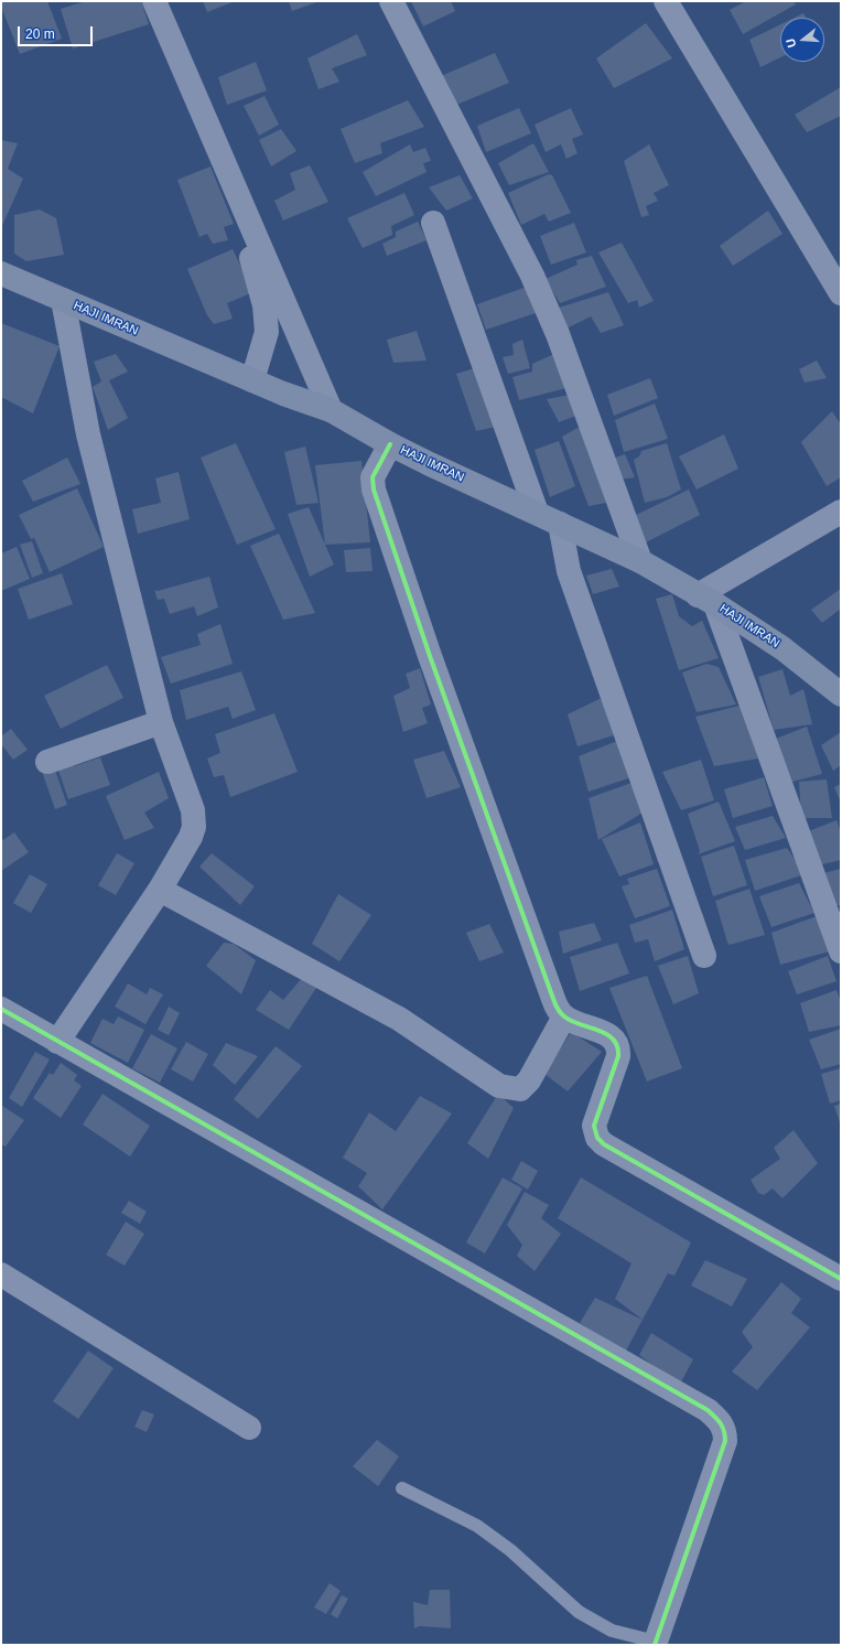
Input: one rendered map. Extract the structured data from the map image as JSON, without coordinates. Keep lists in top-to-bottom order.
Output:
{
  "streets": {
    "street": ["HAJI IMRAN"]
  },
  "scale_bar": "20 m",
  "north": "left"
}
